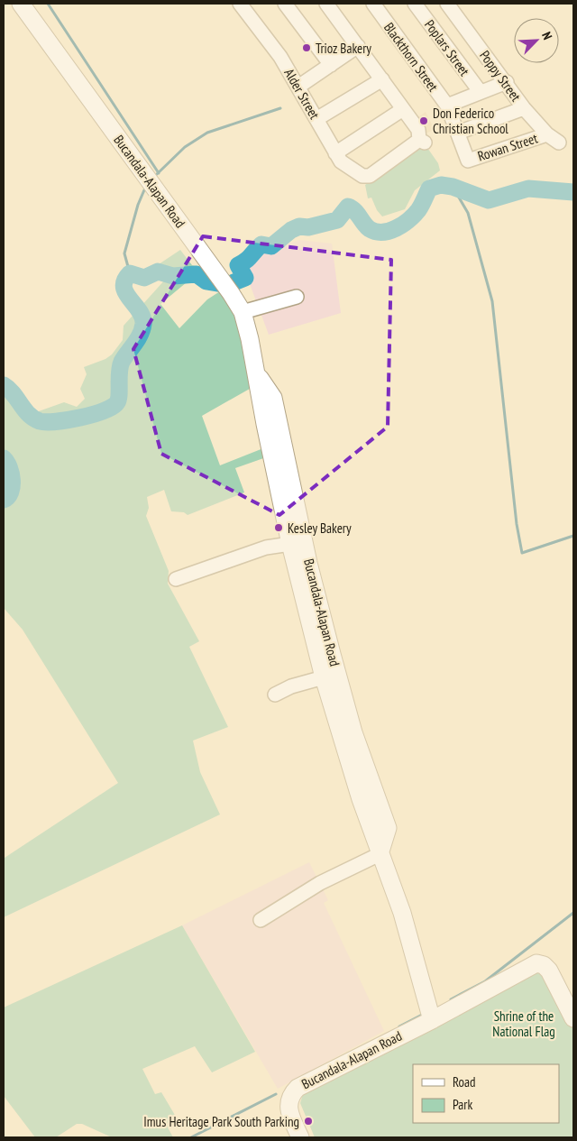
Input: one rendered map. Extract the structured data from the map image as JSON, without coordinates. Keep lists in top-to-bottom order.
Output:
{
  "streets": {
    "main road": ["Bucandala-Alapan Road"],
    "street": [
      "Poplars Street",
      "Blackthorn Street",
      "Poppy Street",
      "Alder Street",
      "Rowan Street"
    ]
  },
  "crossings": [
    ["Blackthorn Street", "Rowan Street"],
    ["Poppy Street", "Rowan Street"]
  ],
  "parks": ["Shrine of the National Flag"],
  "places": [
    "Trioz Bakery",
    "Don Federico Christian School",
    "Kesley Bakery",
    "Imus Heritage Park South Parking"
  ],
  "legend": ["Road", "Park"],
  "north": "top right"
}
